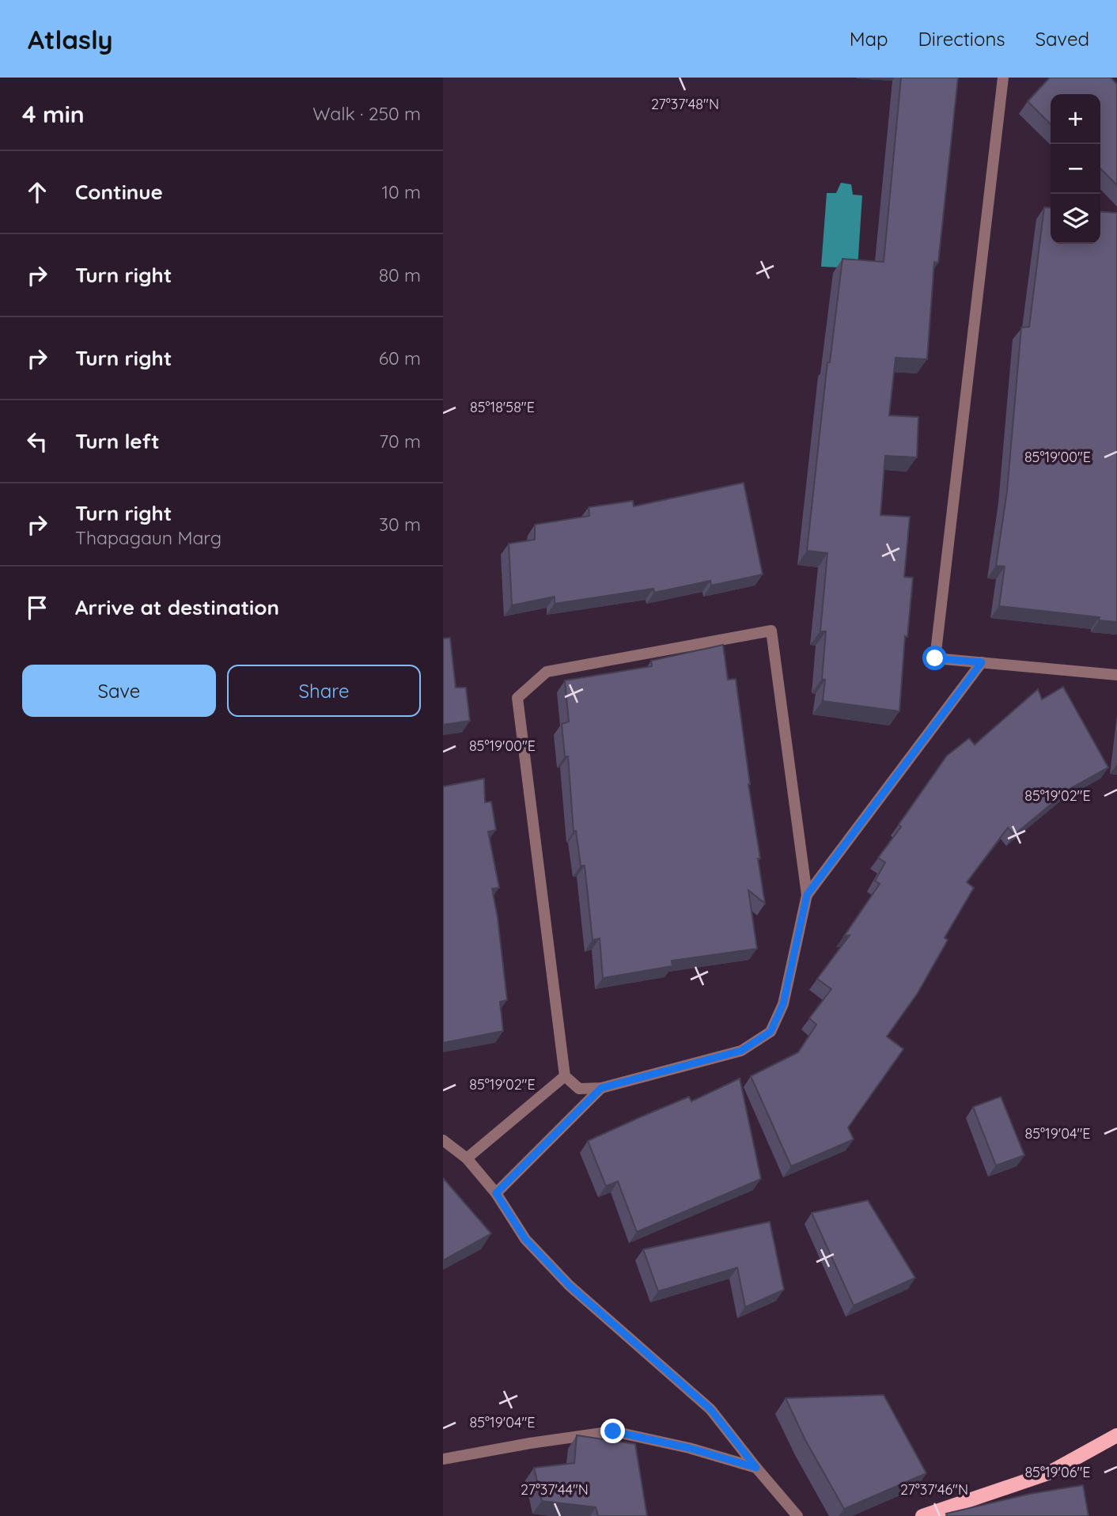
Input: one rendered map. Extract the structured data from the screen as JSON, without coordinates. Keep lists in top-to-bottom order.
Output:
{
  "page": {
    "header": "Atlasly",
    "nav": ["Map", "Directions", "Saved"],
    "heading": ["4 min", "Walk · 250 m"],
    "map_buttons": ["+", "−"],
    "list": [
      ["Continue", "10 m"],
      ["Turn right", "80 m"],
      ["Turn right", "60 m"],
      ["Turn left", "70 m"],
      ["Turn right", "Thapagaun Marg", "30 m"],
      "Arrive at destination"
    ],
    "buttons": ["Save", "Share"]
  },
  "coordinates": [
    "27°37'48\"N",
    "85°18'58\"E",
    "85°19'00\"E",
    "85°19'02\"E",
    "85°19'04\"E",
    "85°19'06\"E",
    "27°37'44\"N",
    "27°37'46\"N"
  ]
}
